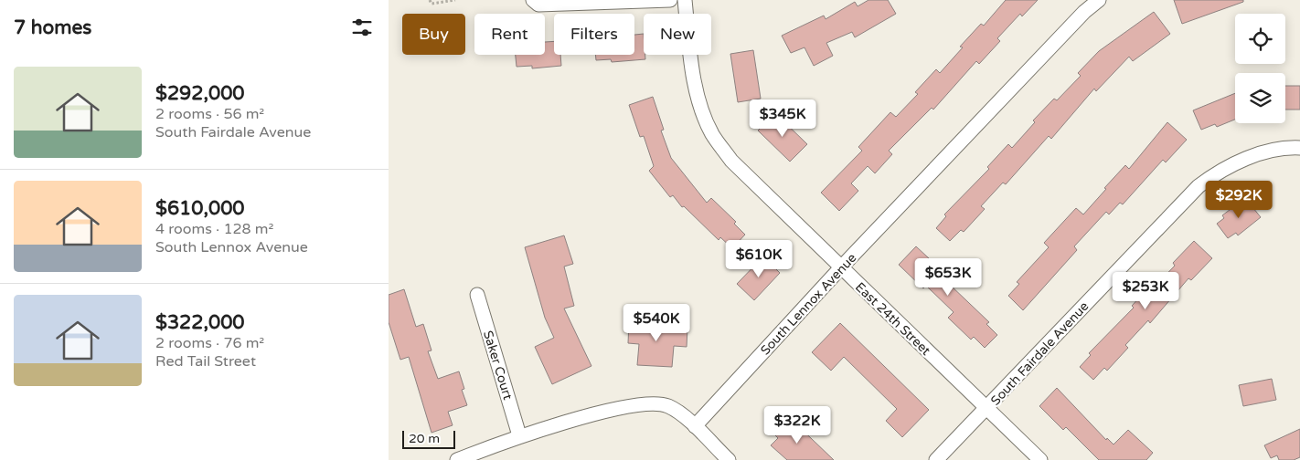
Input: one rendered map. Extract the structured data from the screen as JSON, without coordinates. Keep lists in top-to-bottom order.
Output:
{
  "streets": {
    "street": [
      "South Lennox Avenue",
      "East 24th Street",
      "South Fairdale Avenue",
      "Saker Court"
    ]
  },
  "crossings": [
    ["South Lennox Avenue", "East 24th Street"],
    ["East 24th Street", "South Fairdale Avenue"]
  ],
  "scale_bar": "20 m",
  "page": {
    "heading": "7 homes",
    "chip": [
      "Buy",
      "Rent",
      "Filters",
      "New"
    ],
    "list": [
      {
        "name": "$292,000",
        "note": "2 rooms · 56 m² · South Fairdale Avenue"
      },
      {
        "name": "$610,000",
        "note": "4 rooms · 128 m² · South Lennox Avenue"
      },
      {
        "name": "$322,000",
        "note": "2 rooms · 76 m² · Red Tail Street"
      }
    ],
    "price": [
      "$345K",
      "$292K",
      "$610K",
      "$653K",
      "$253K",
      "$540K",
      "$322K"
    ],
    "scale": "20 m"
  }
}
